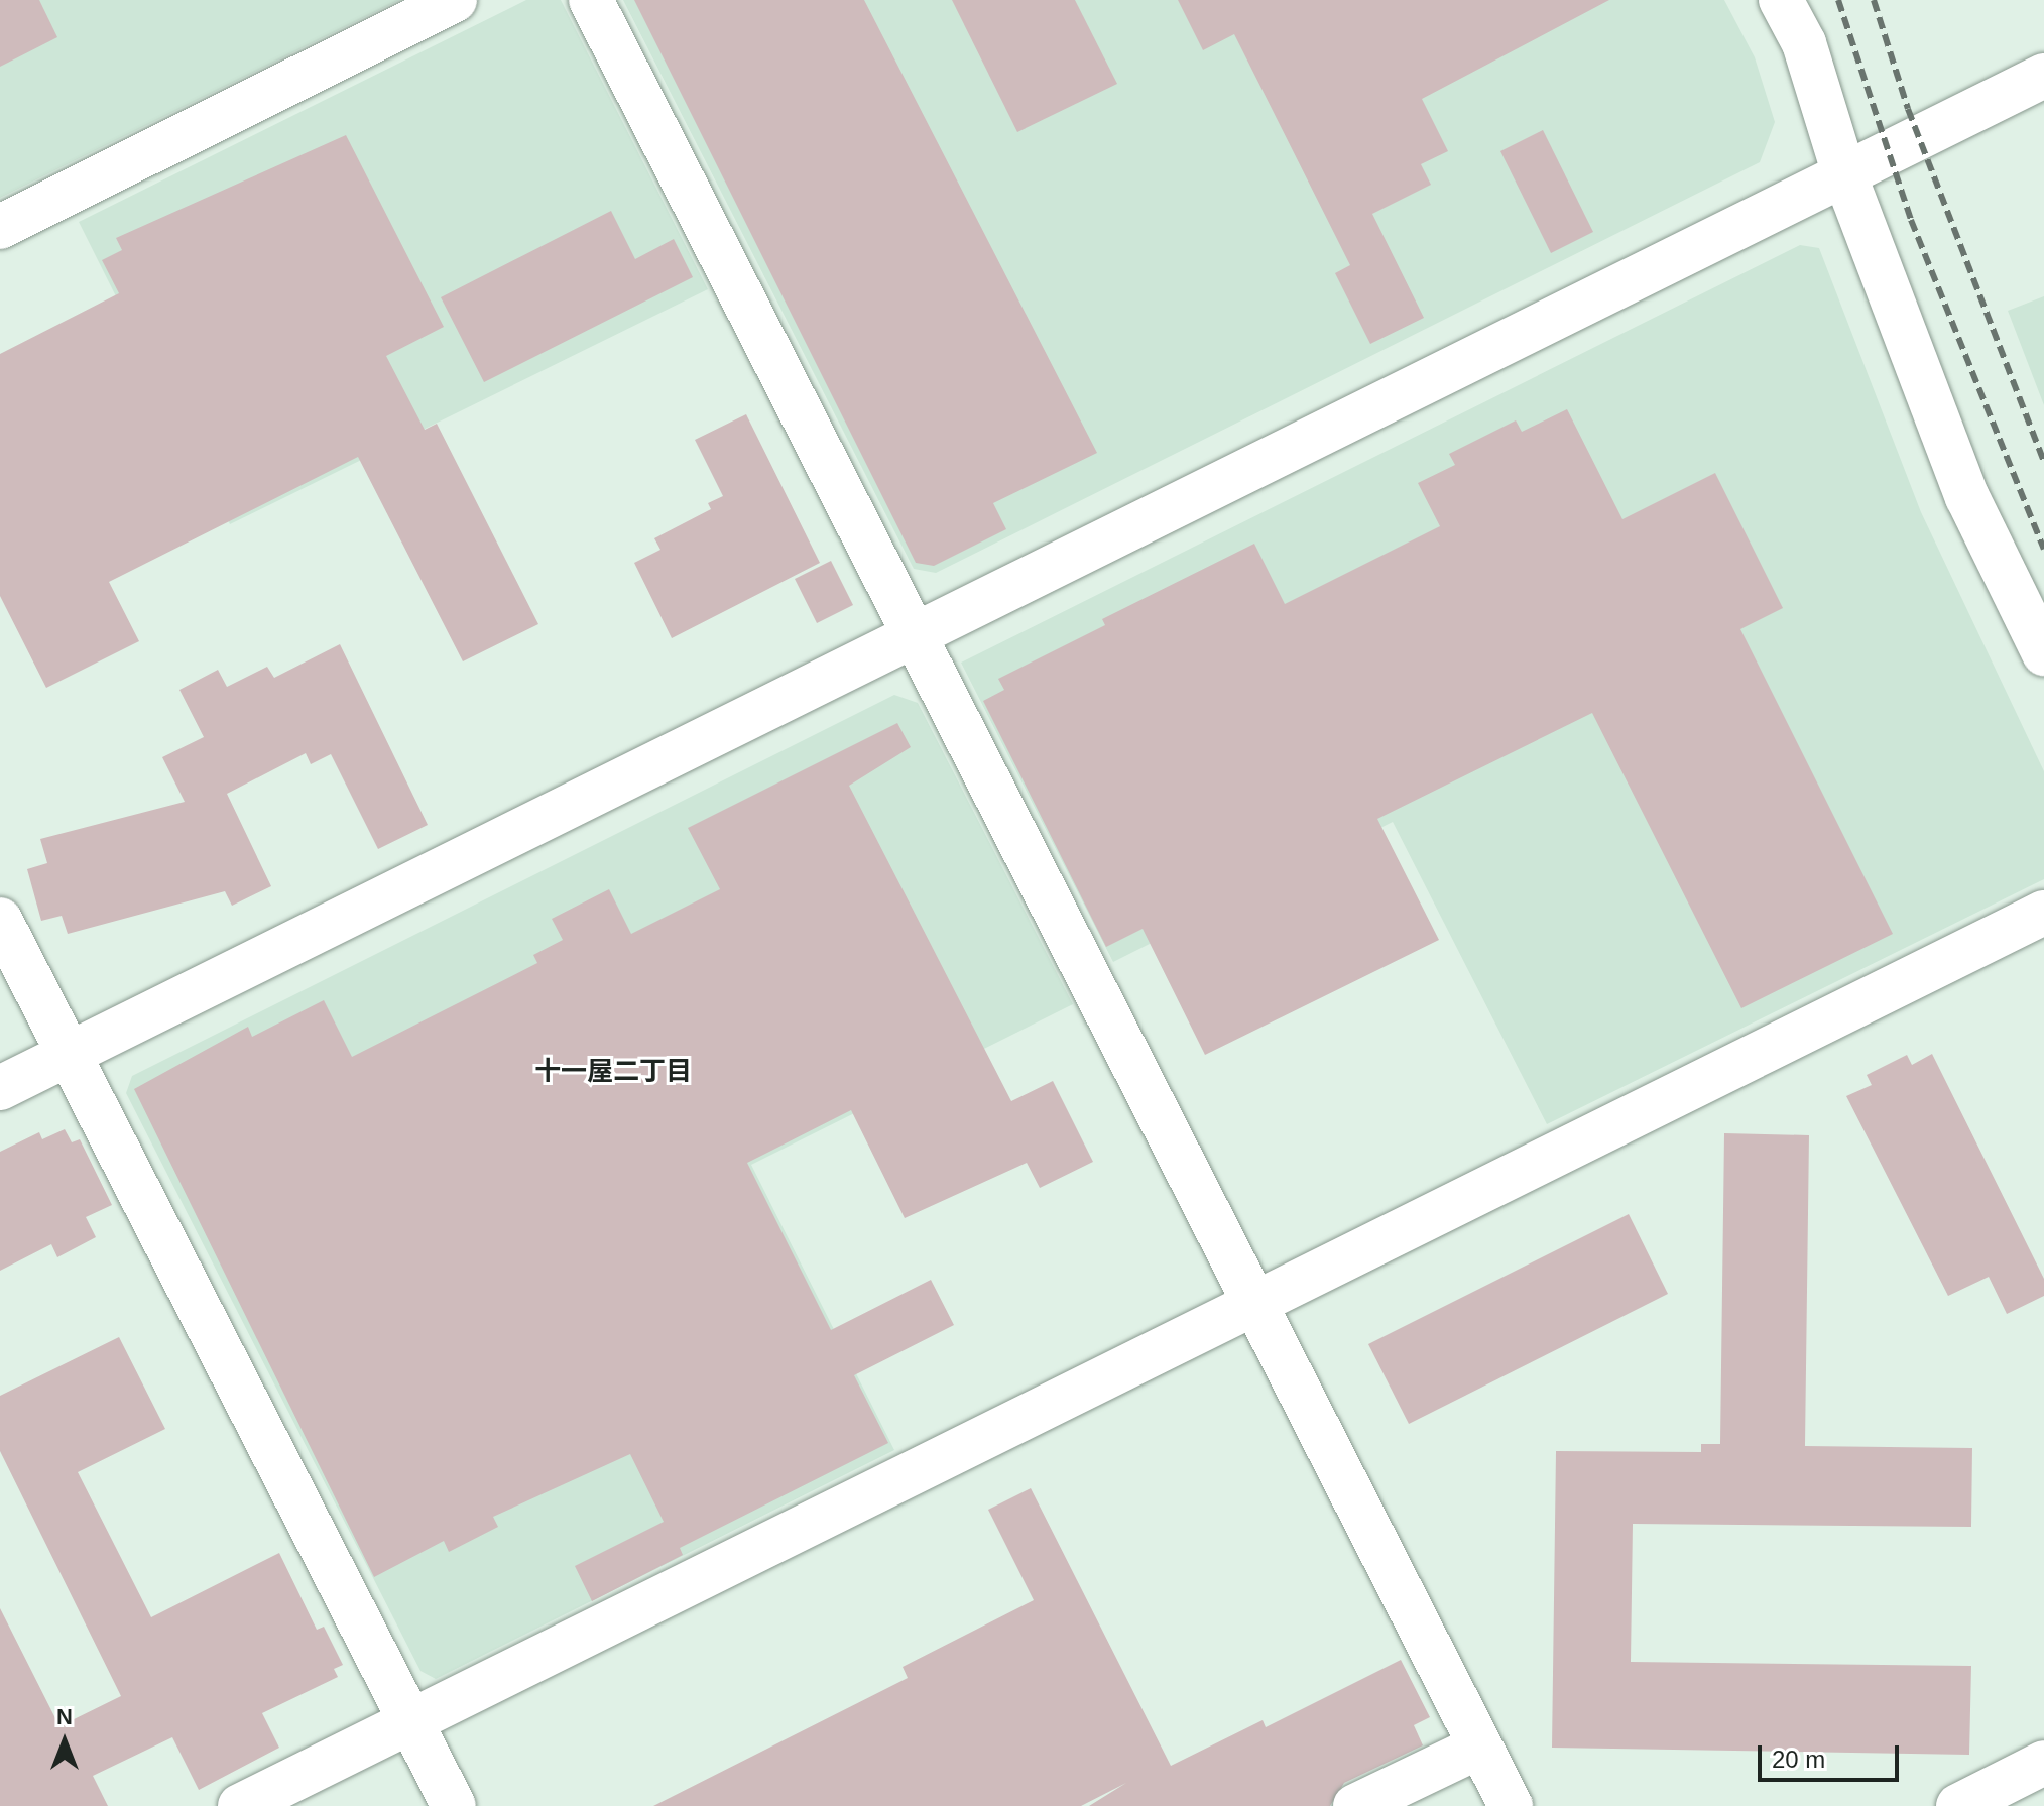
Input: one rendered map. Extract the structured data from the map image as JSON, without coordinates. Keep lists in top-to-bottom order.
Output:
{
  "districts": ["十一屋二丁目"],
  "scale_bar": "20 m",
  "north": "top"
}
